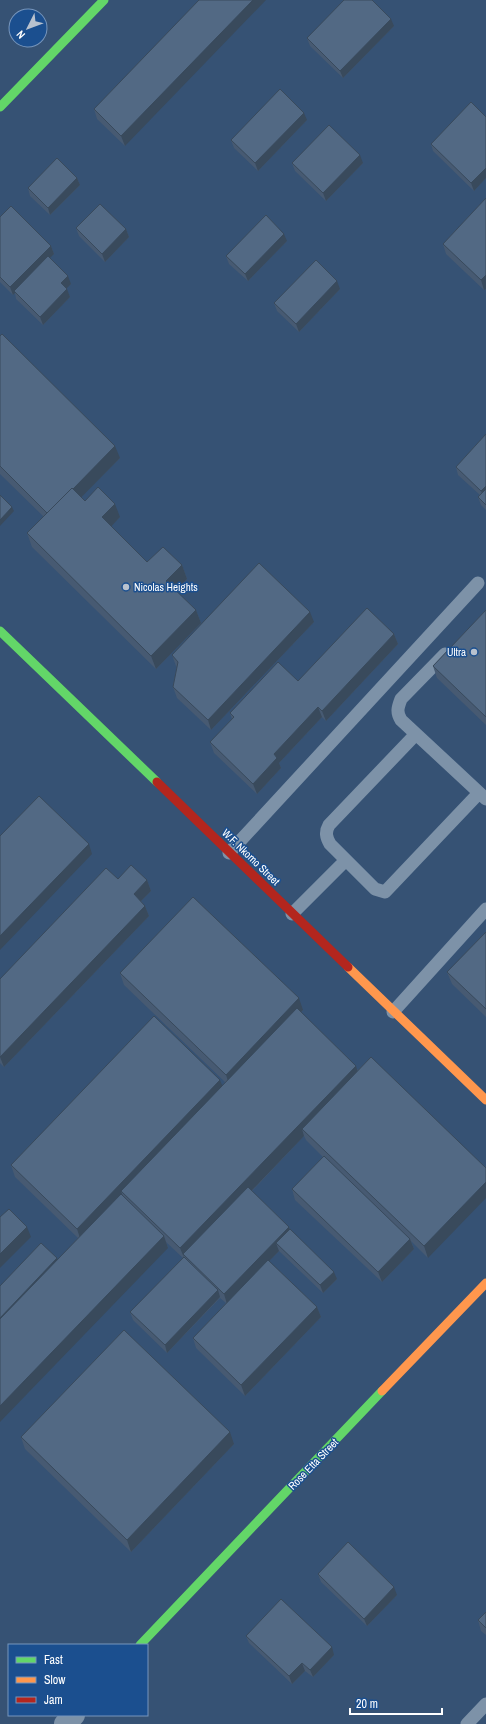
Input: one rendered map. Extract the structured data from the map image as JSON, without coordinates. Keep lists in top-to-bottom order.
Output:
{
  "streets": {
    "main road": ["W.F. Nkomo Street", "Rose Etta Street"]
  },
  "places": ["Nicolas Heights", "Ultra"],
  "legend": ["Fast", "Slow", "Jam"],
  "scale_bar": "20 m",
  "north": "bottom left"
}
